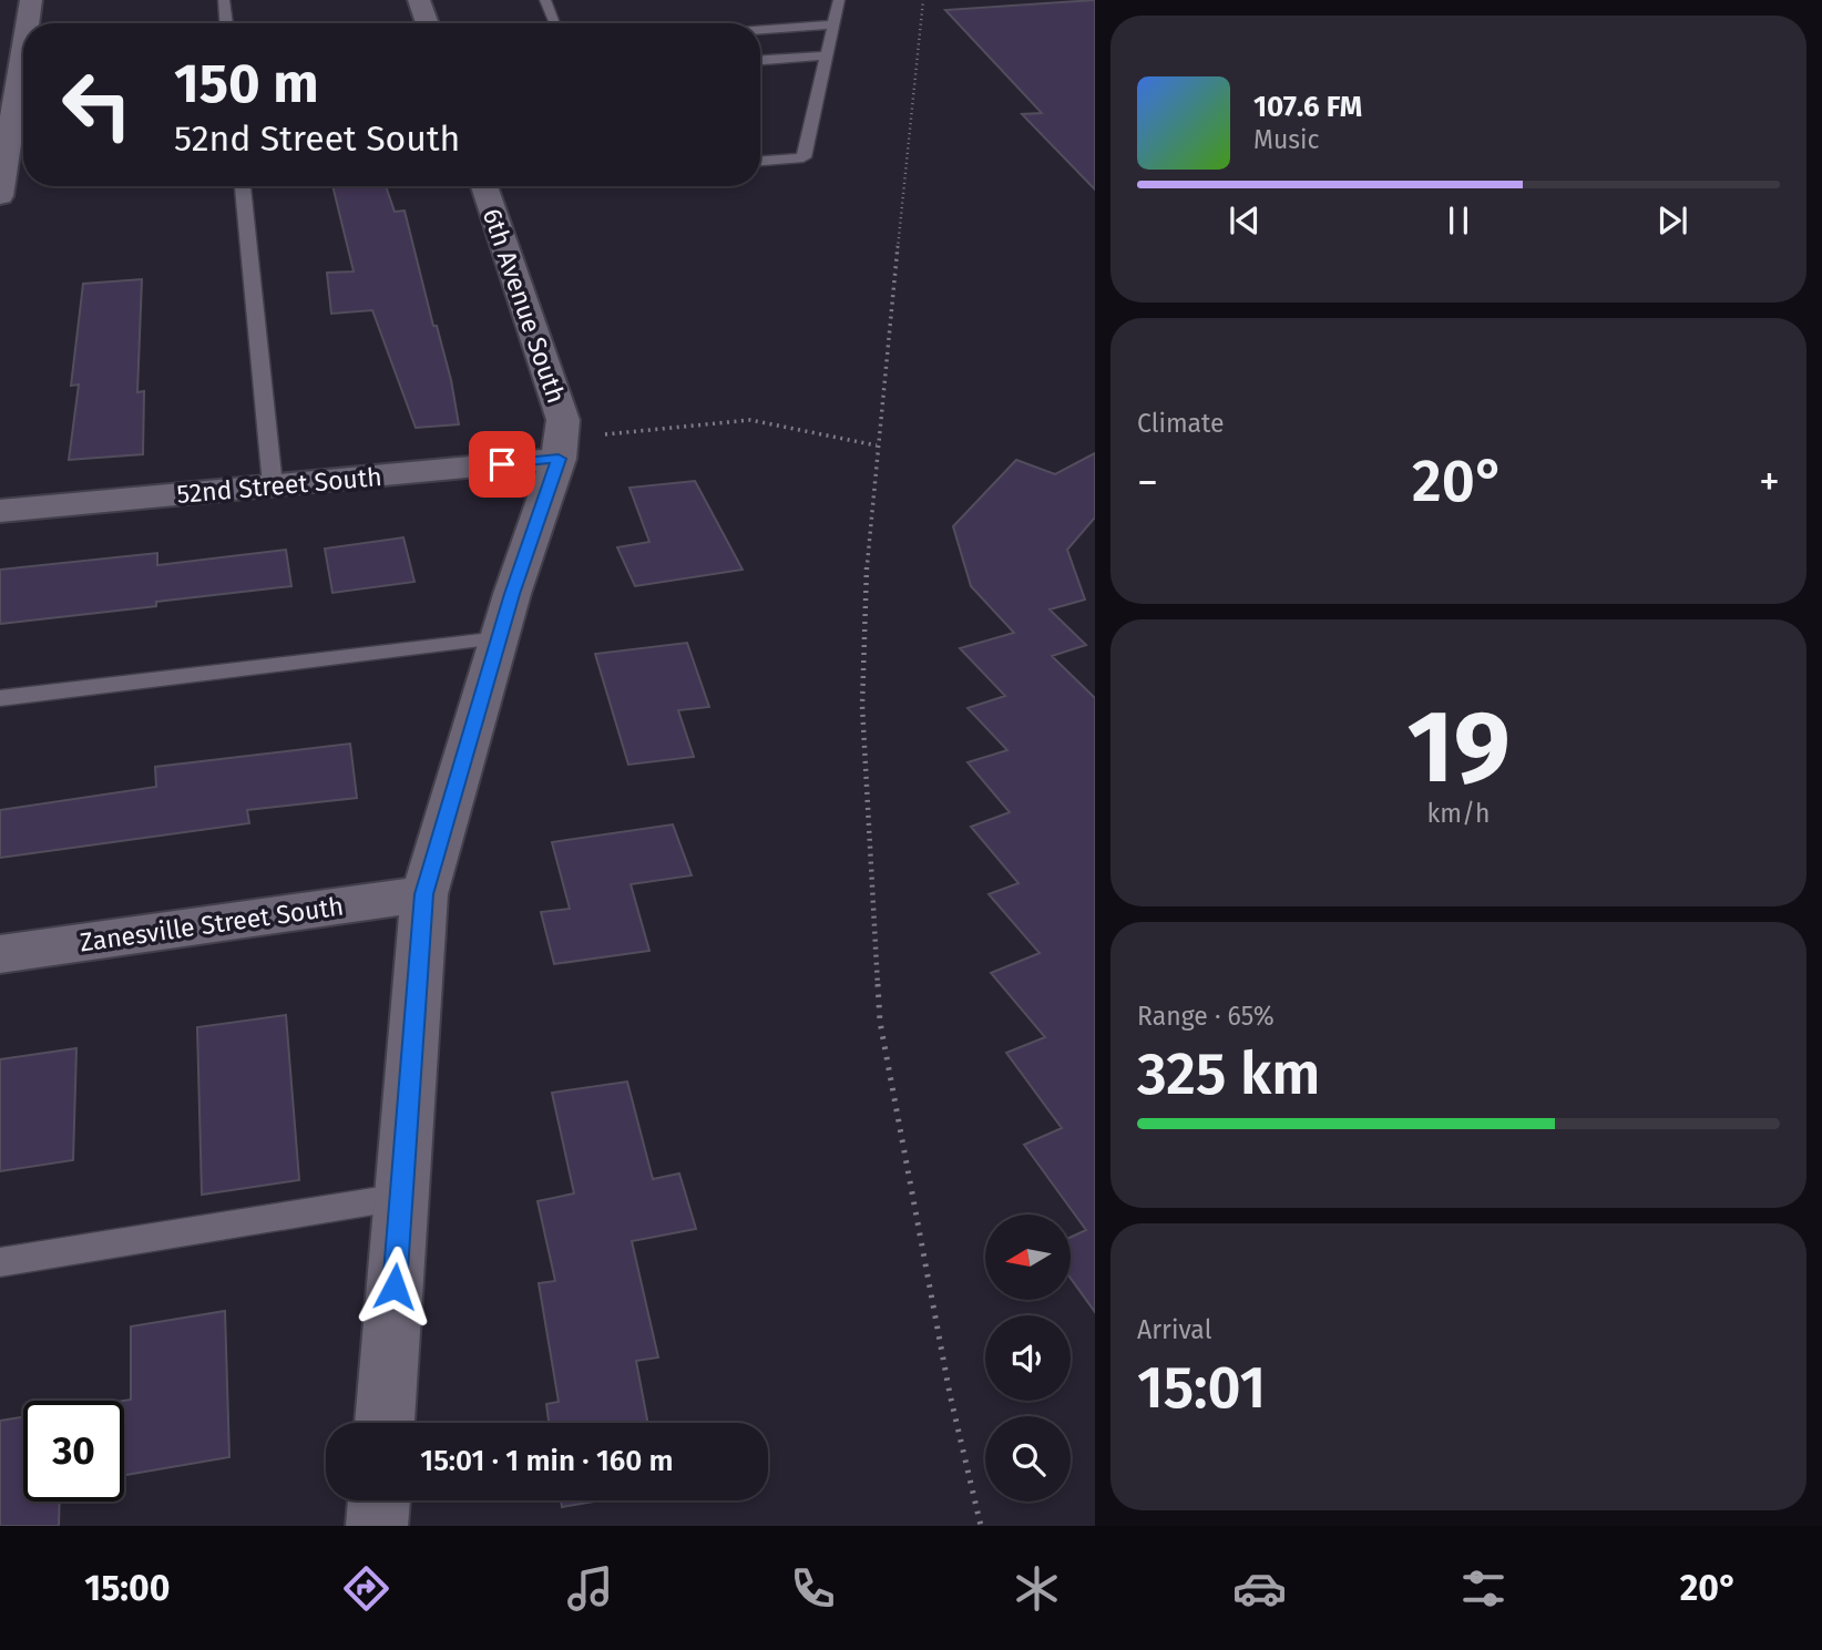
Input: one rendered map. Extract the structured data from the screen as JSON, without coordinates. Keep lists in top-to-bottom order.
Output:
{
  "streets": {
    "street": ["6th Avenue South", "52nd Street South", "Zanesville Street South"]
  },
  "crossings": [
    ["6th Avenue South", "52nd Street South"],
    ["6th Avenue South", "Zanesville Street South"]
  ],
  "north": "left",
  "page": {
    "turn": ["150 m", "52nd Street South"],
    "song": ["107.6 FM", "Music"],
    "tile": [
      "Climate",
      ["19", "km/h"],
      ["Range · 65%", "325 km"],
      ["Arrival", "15:01"]
    ],
    "heat": ["−", "20°", "+"],
    "limit": "30",
    "trip": "15:01 · 1 min · 160 m",
    "tabs": ["15:00", "20°"]
  }
}
